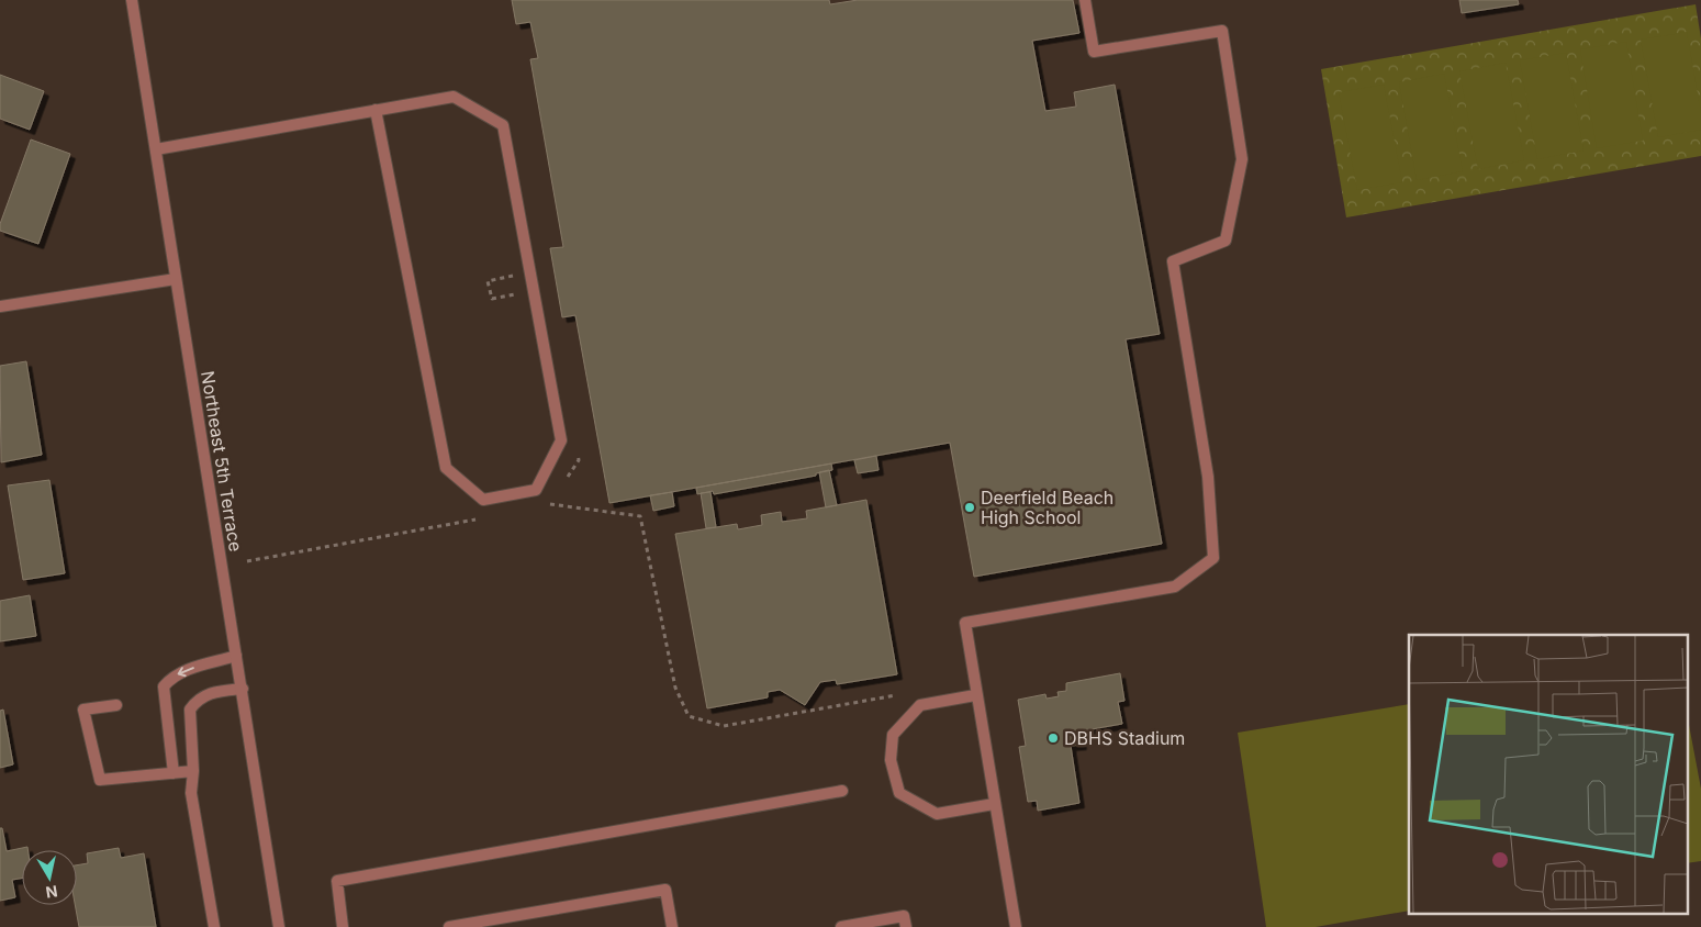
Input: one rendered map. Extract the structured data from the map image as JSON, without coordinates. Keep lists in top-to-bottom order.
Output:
{
  "streets": {
    "street": ["Northeast 5th Terrace"]
  },
  "places": ["Deerfield Beach High School", "DBHS Stadium"],
  "north": "bottom"
}
